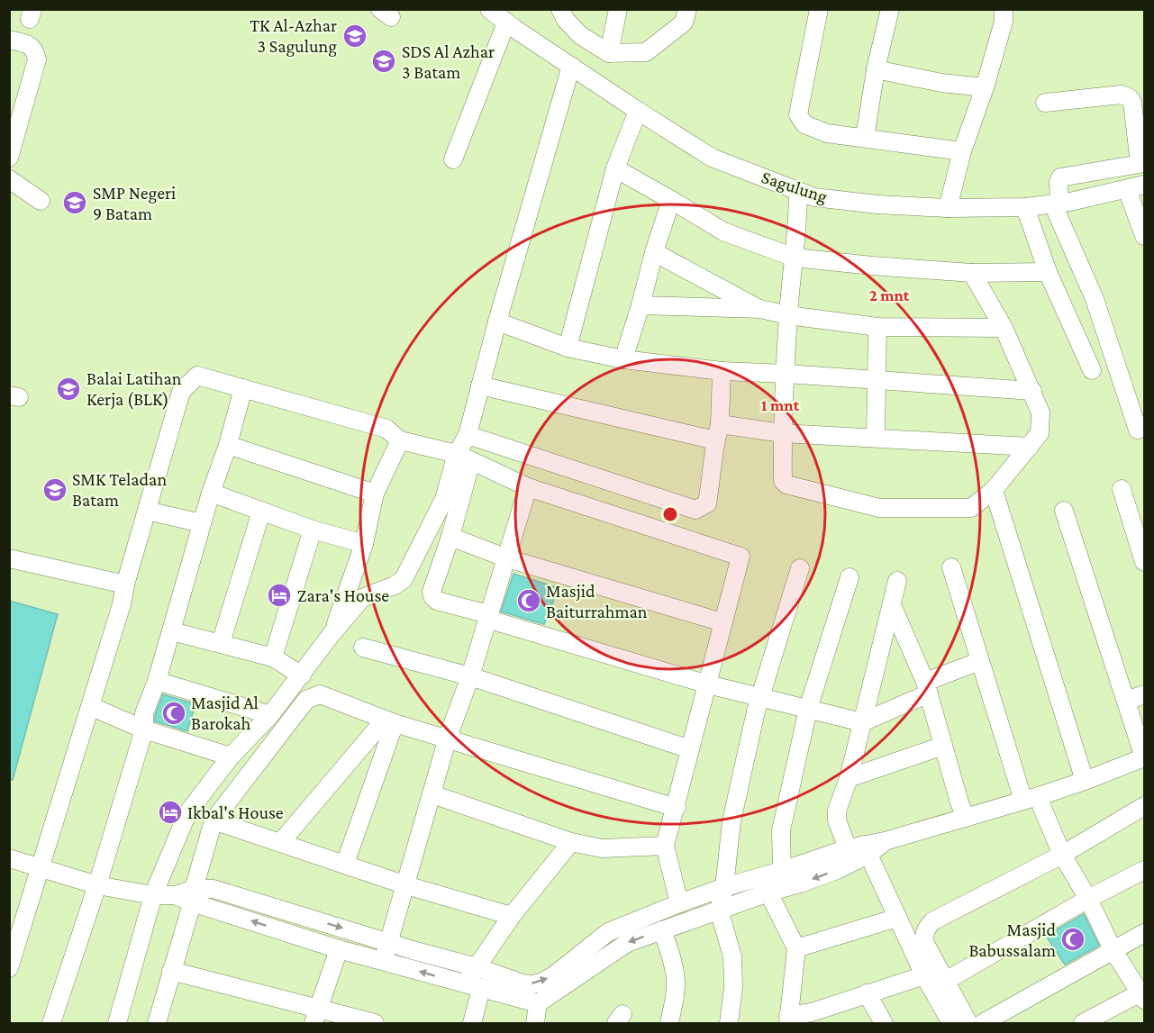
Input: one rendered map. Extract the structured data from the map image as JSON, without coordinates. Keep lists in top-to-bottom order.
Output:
{
  "streets": {
    "street": ["Sagulung"]
  },
  "places": {
    "school or university": [
      "TK Al-Azhar 3 Sagulung",
      "SDS Al Azhar 3 Batam",
      "SMP Negeri 9 Batam",
      "Balai Latihan Kerja (BLK)",
      "SMK Teladan Batam"
    ],
    "hotel": ["Zara's House", "Ikbal's House"],
    "mosque": ["Masjid Baiturrahman", "Masjid Al Barokah", "Masjid Babussalam"]
  },
  "rings": ["2 mnt", "1 mnt"]
}
